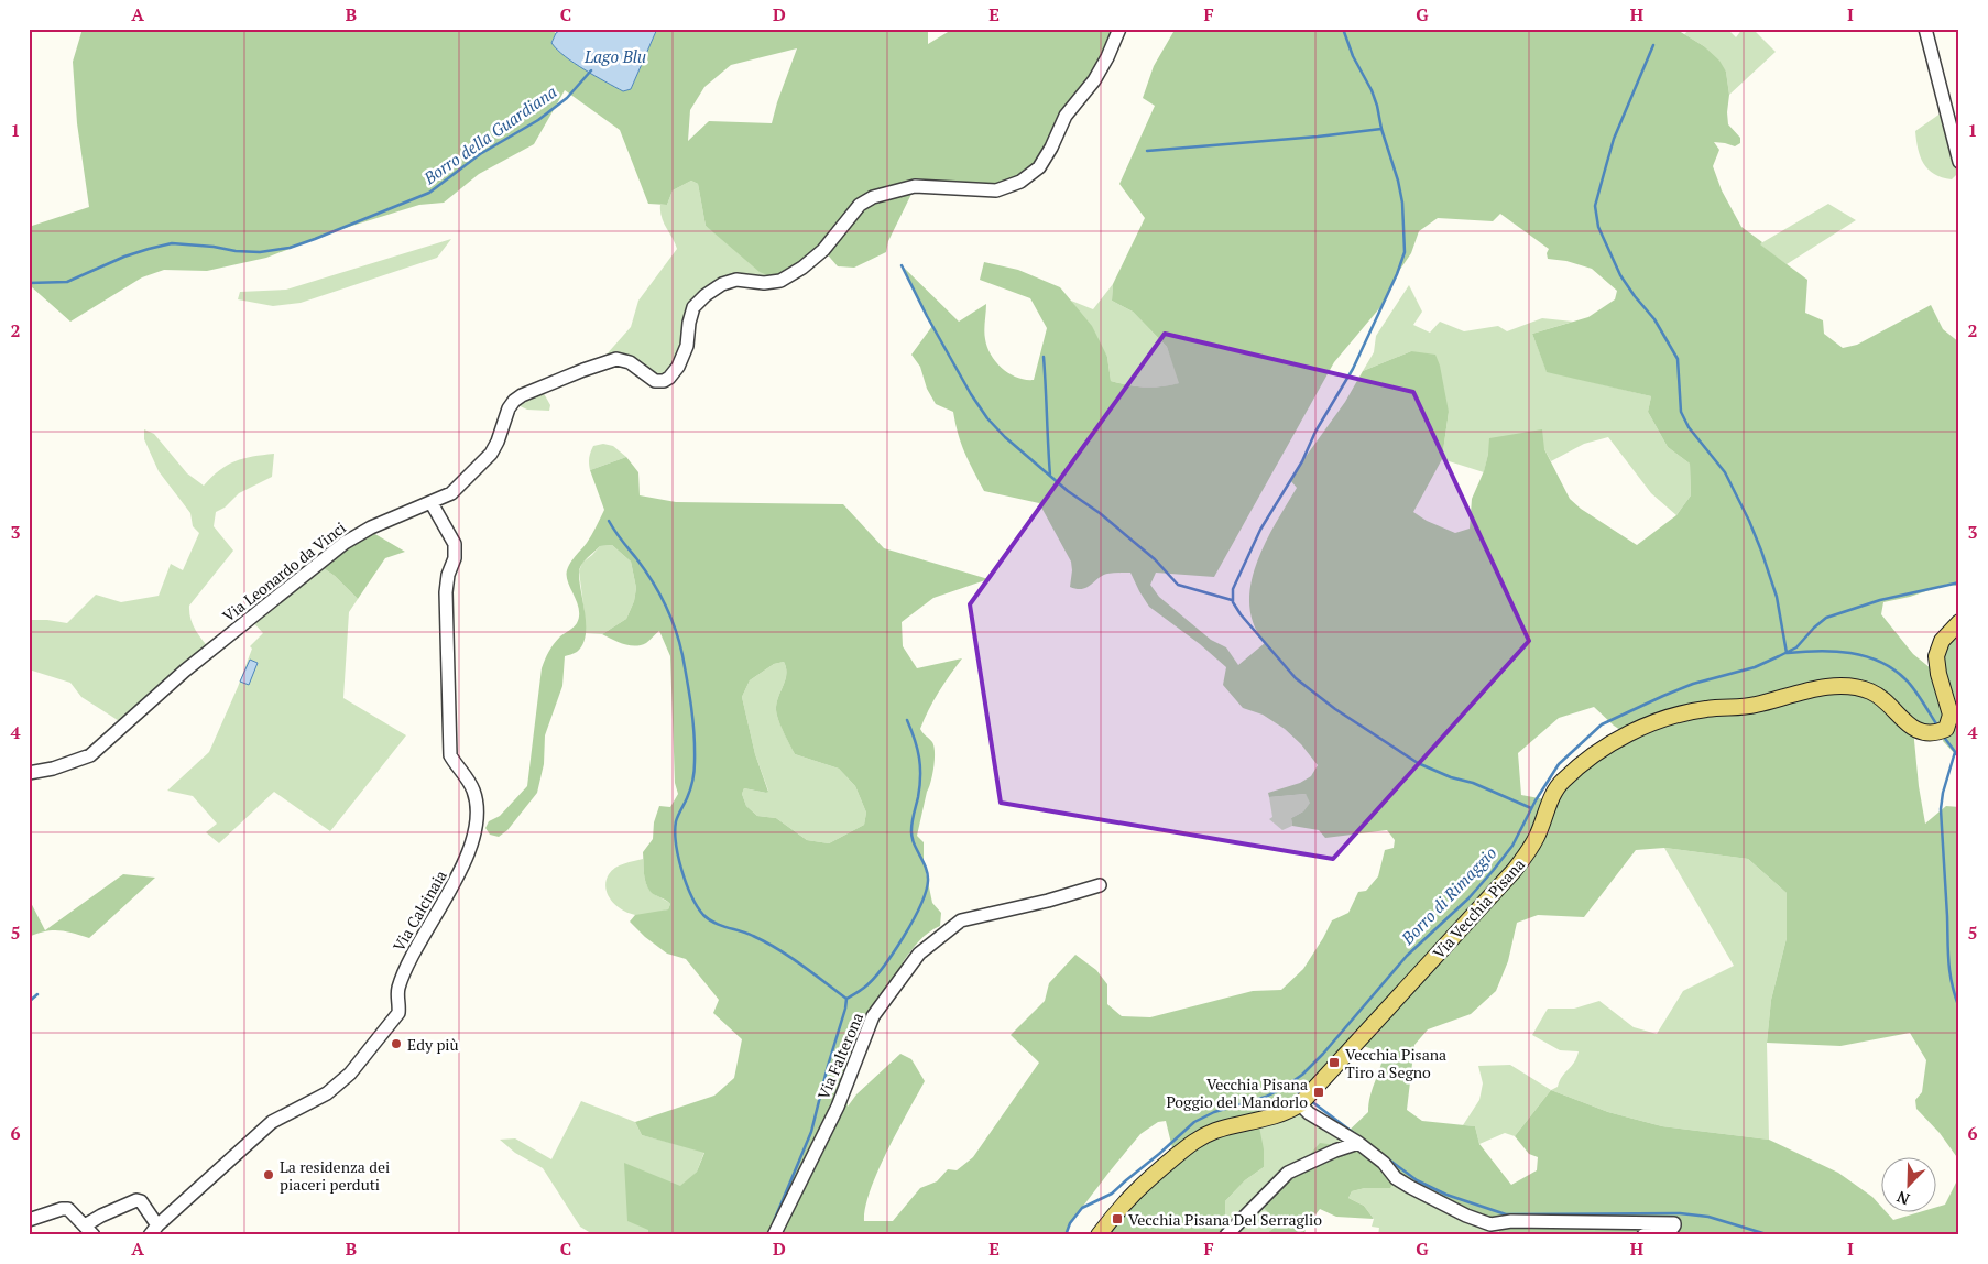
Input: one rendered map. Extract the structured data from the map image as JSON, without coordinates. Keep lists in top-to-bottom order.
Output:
{
  "streets": {
    "main road": ["Via Vecchia Pisana"],
    "street": ["Via Leonardo da Vinci", "Via Calcinaia", "Via Falterona"]
  },
  "crossings": [
    ["Via Leonardo da Vinci", "Via Calcinaia"]
  ],
  "water": ["Lago Blu", "Borro della Guardiana", "Borro di Rimaggio"],
  "places": {
    "other": ["Edy più", "La residenza dei piaceri perduti"],
    "transit": ["Vecchia Pisana Tiro a Segno", "Vecchia Pisana Poggio del Mandorlo", "Vecchia Pisana Del Serraglio"]
  },
  "north": "bottom left",
  "grid": {
    "columns": [
      "A",
      "B",
      "C",
      "D",
      "E",
      "F",
      "G",
      "H",
      "I"
    ],
    "rows": [
      "1",
      "2",
      "3",
      "4",
      "5",
      "6"
    ]
  }
}
